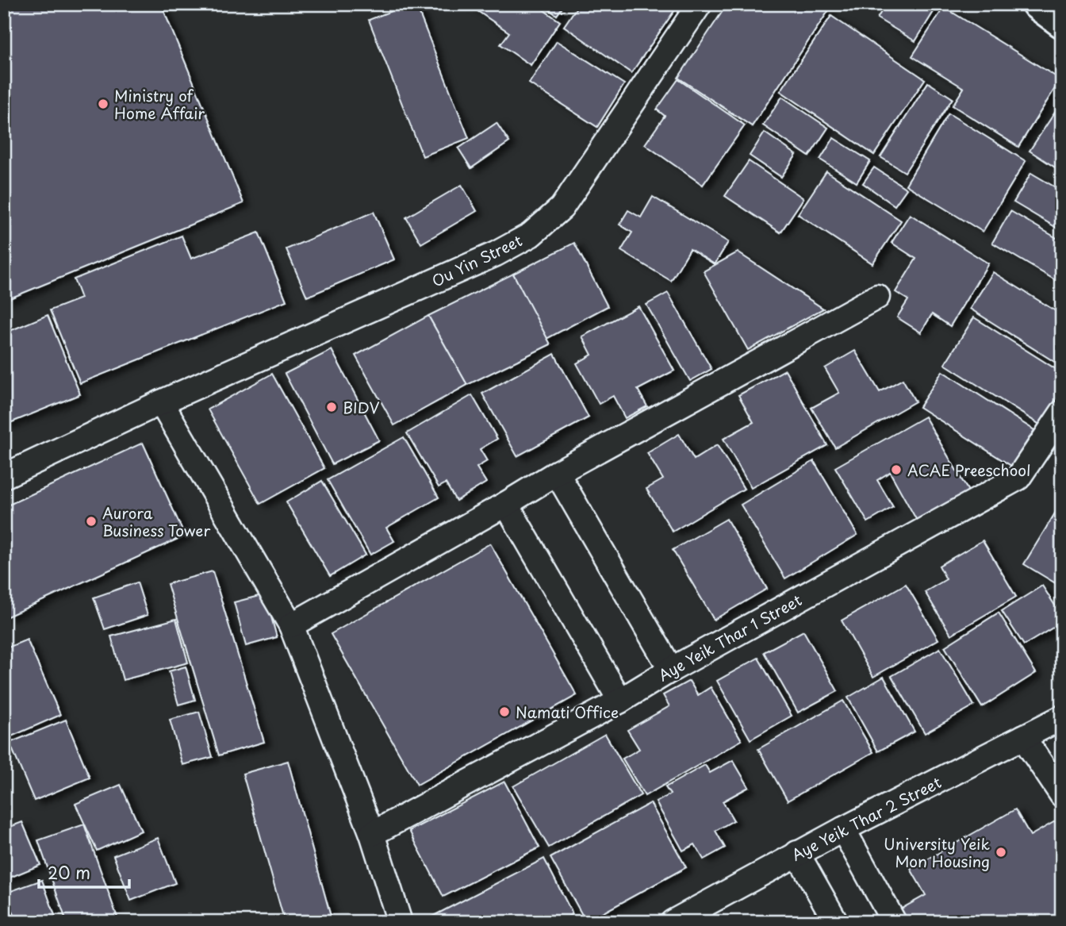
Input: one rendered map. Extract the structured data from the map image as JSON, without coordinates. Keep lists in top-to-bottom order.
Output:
{
  "streets": {
    "street": ["Ou Yin Street", "Aye Yeik Thar 1 Street", "Aye Yeik Thar 2 Street"]
  },
  "places": [
    "Ministry of Home Affair",
    "BIDV",
    "ACAE Preeschool",
    "Aurora Business Tower",
    "Namati Office",
    "University Yeik Mon Housing"
  ],
  "scale_bar": "20 m"
}
